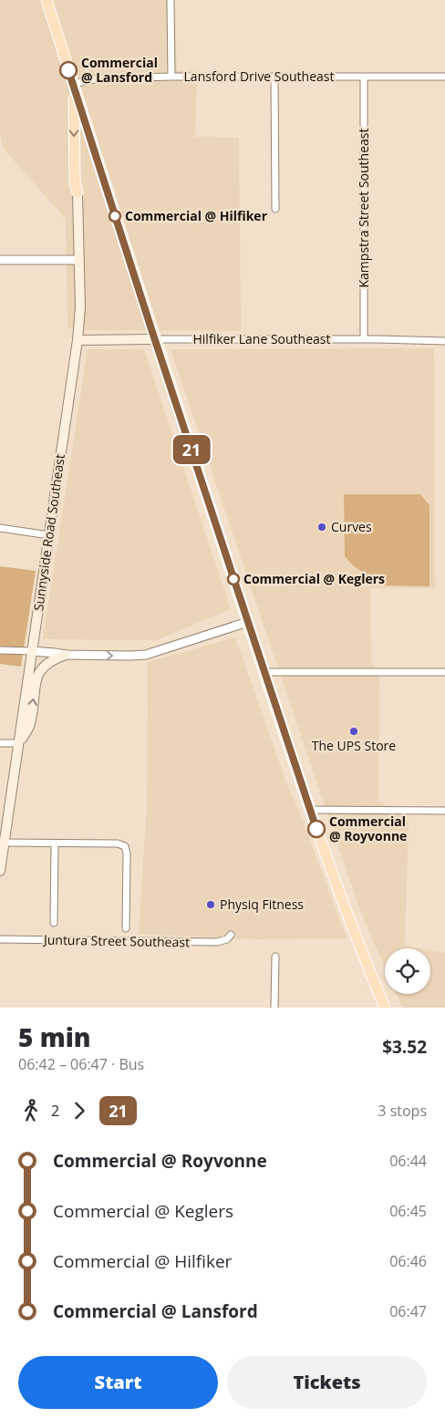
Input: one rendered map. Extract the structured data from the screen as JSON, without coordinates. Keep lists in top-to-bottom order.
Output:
{
  "streets": {
    "main road": ["Hilfiker Lane Southeast", "Sunnyside Road Southeast"],
    "street": ["Lansford Drive Southeast", "Kampstra Street Southeast", "Juntura Street Southeast"]
  },
  "crossings": [
    ["Lansford Drive Southeast", "Kampstra Street Southeast"],
    ["Kampstra Street Southeast", "Hilfiker Lane Southeast"],
    ["Hilfiker Lane Southeast", "Sunnyside Road Southeast"]
  ],
  "places": [
    "Commercial @ Lansford",
    "Commercial @ Hilfiker",
    "Curves",
    "Commercial @ Keglers",
    "The UPS Store",
    "Commercial @ Royvonne",
    "Physiq Fitness"
  ],
  "lines": ["bus line 21"],
  "page": {
    "on_map": "21",
    "heading": ["5 min", "06:42 – 06:47 · Bus", "$3.52"],
    "legs": ["2", "21", "3 stops"],
    "list": [
      {
        "name": "Commercial @ Royvonne",
        "value": "06:44"
      },
      {
        "name": "Commercial @ Keglers",
        "value": "06:45"
      },
      {
        "name": "Commercial @ Hilfiker",
        "value": "06:46"
      },
      {
        "name": "Commercial @ Lansford",
        "value": "06:47"
      }
    ],
    "buttons": ["Start", "Tickets"]
  }
}
